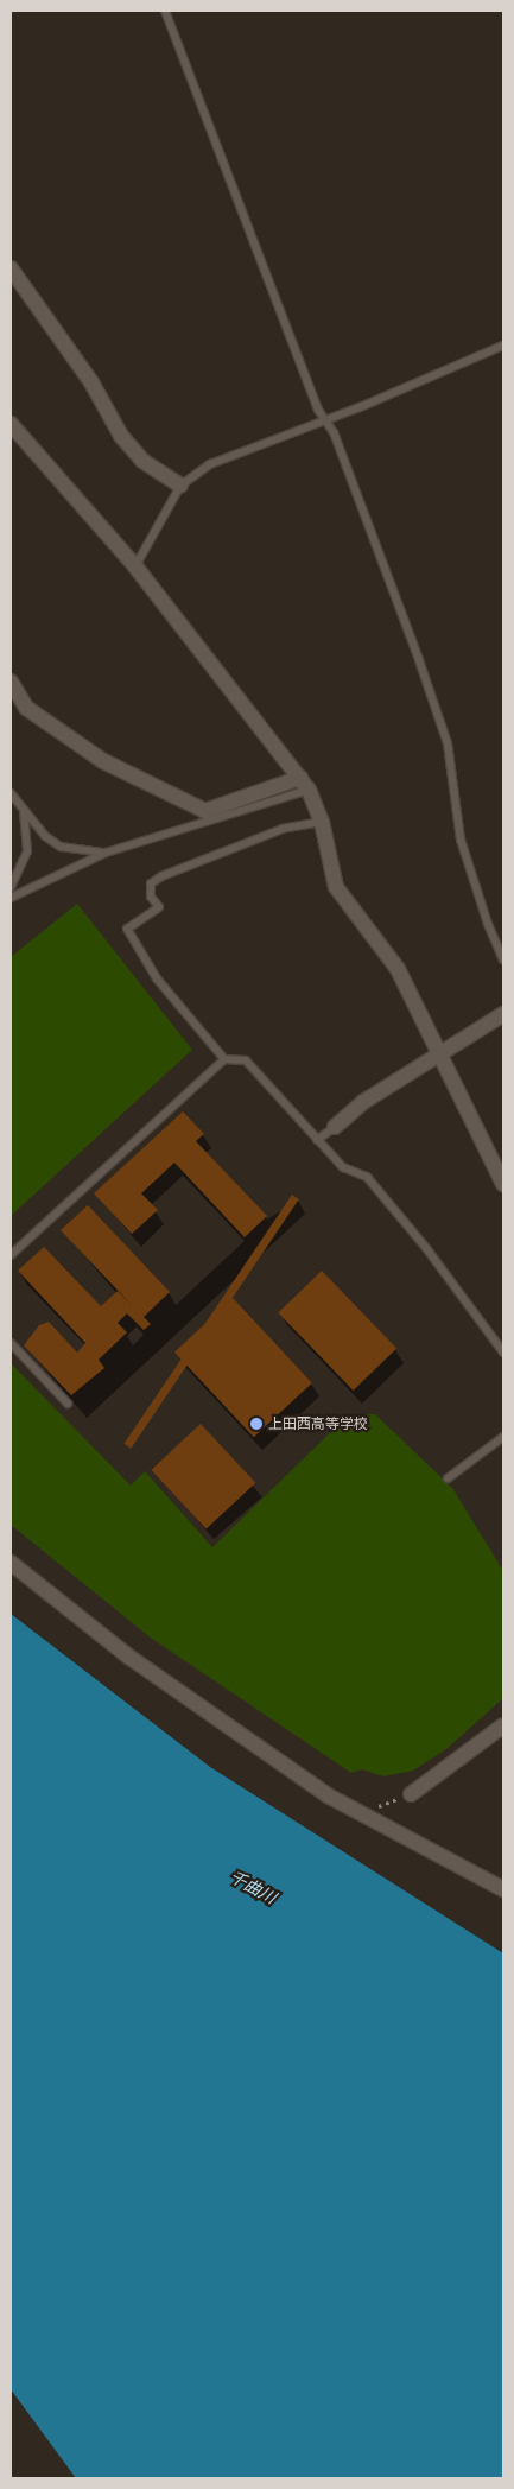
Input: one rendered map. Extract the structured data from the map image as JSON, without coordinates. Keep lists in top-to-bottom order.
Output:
{
  "water": ["千曲川"],
  "places": ["上田西高等学校"]
}
